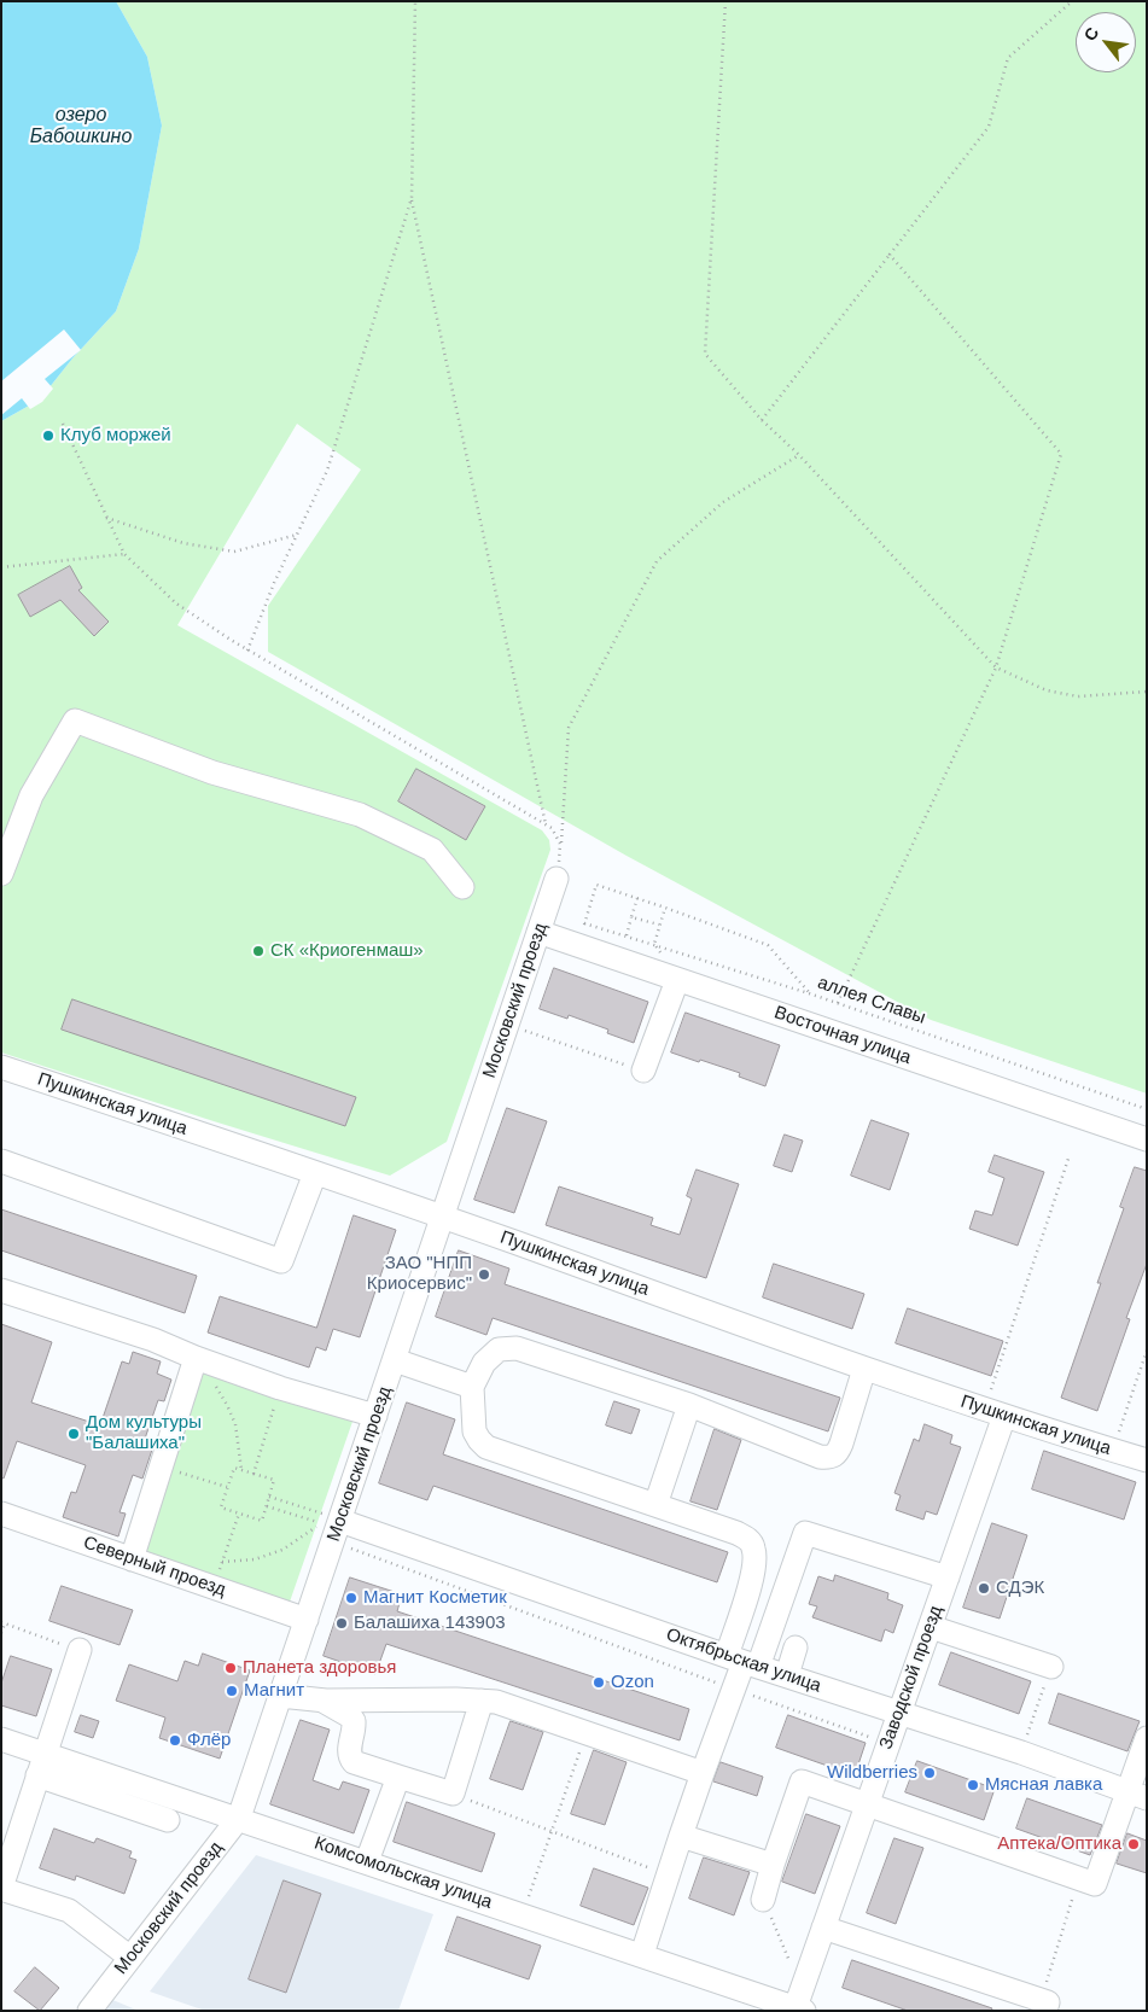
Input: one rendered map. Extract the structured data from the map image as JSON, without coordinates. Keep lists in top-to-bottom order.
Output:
{
  "streets": {
    "street": [
      "Московский проезд",
      "Восточная улица",
      "Пушкинская улица",
      "Северный проезд",
      "Октябрьская улица",
      "Заводской проезд",
      "Комсомольская улица"
    ],
    "path": ["аллея Славы"]
  },
  "crossings": [
    ["Московский проезд", "Восточная улица"],
    ["Московский проезд", "Пушкинская улица"],
    ["Московский проезд", "Северный проезд"],
    ["Московский проезд", "Октябрьская улица"],
    ["Московский проезд", "Комсомольская улица"],
    ["Пушкинская улица", "Заводской проезд"],
    ["Октябрьская улица", "Заводской проезд"],
    ["Заводской проезд", "Комсомольская улица"]
  ],
  "water": ["озеро Бабошкино"],
  "places": [
    "Клуб моржей",
    "СК «Криогенмаш»",
    "ЗАО \"НПП Криосервис\"",
    "Дом культуры \"Балашиха\"",
    "СДЭК",
    "Магнит Косметик",
    "Балашиха 143903",
    "Планета здоровья",
    "Ozon",
    "Магнит",
    "Флёр",
    "Wildberries",
    "Мясная лавка",
    "Аптека/Оптика"
  ],
  "north": "top left"
}
